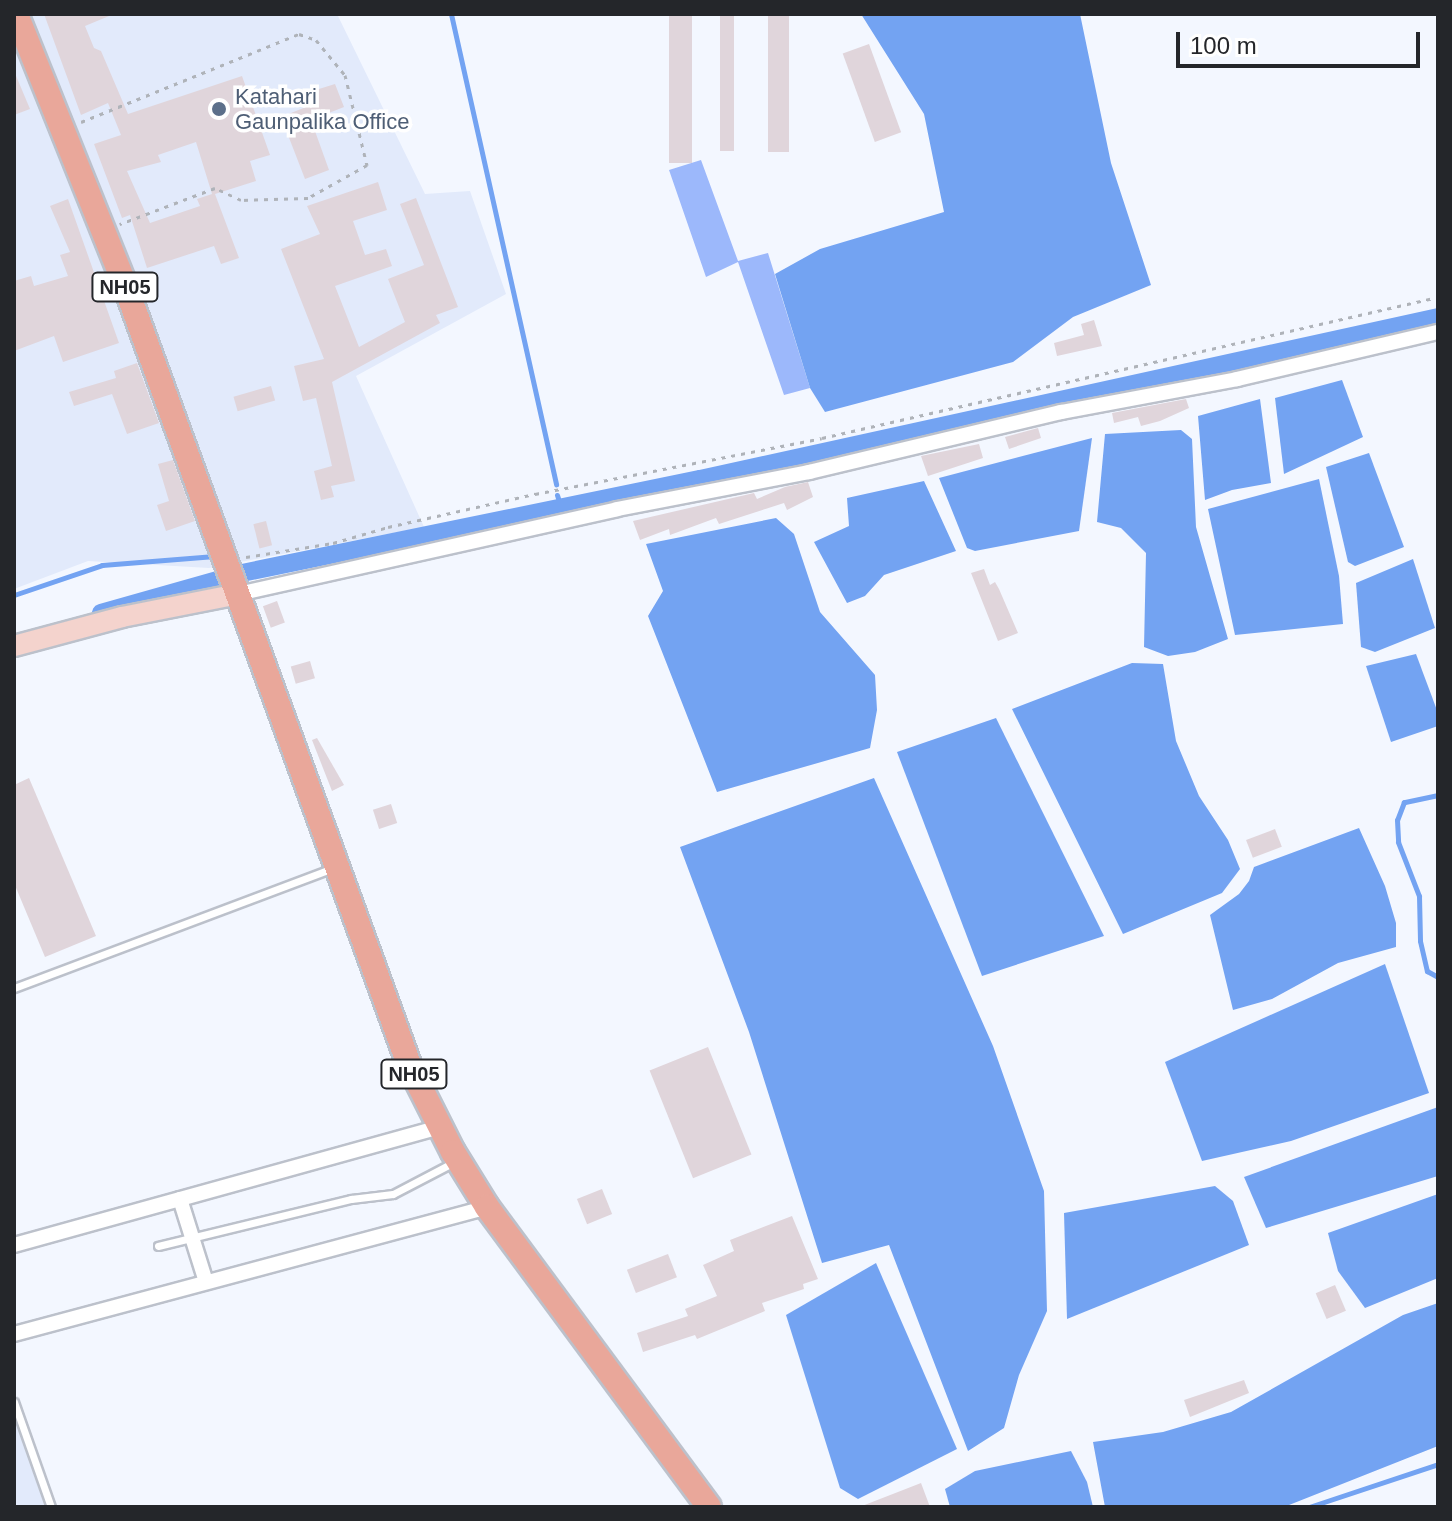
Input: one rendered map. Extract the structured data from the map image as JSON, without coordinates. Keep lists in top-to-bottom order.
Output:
{
  "streets": {
    "main road": ["NH05"]
  },
  "places": ["Katahari Gaunpalika Office"],
  "scale_bar": "100 m"
}
